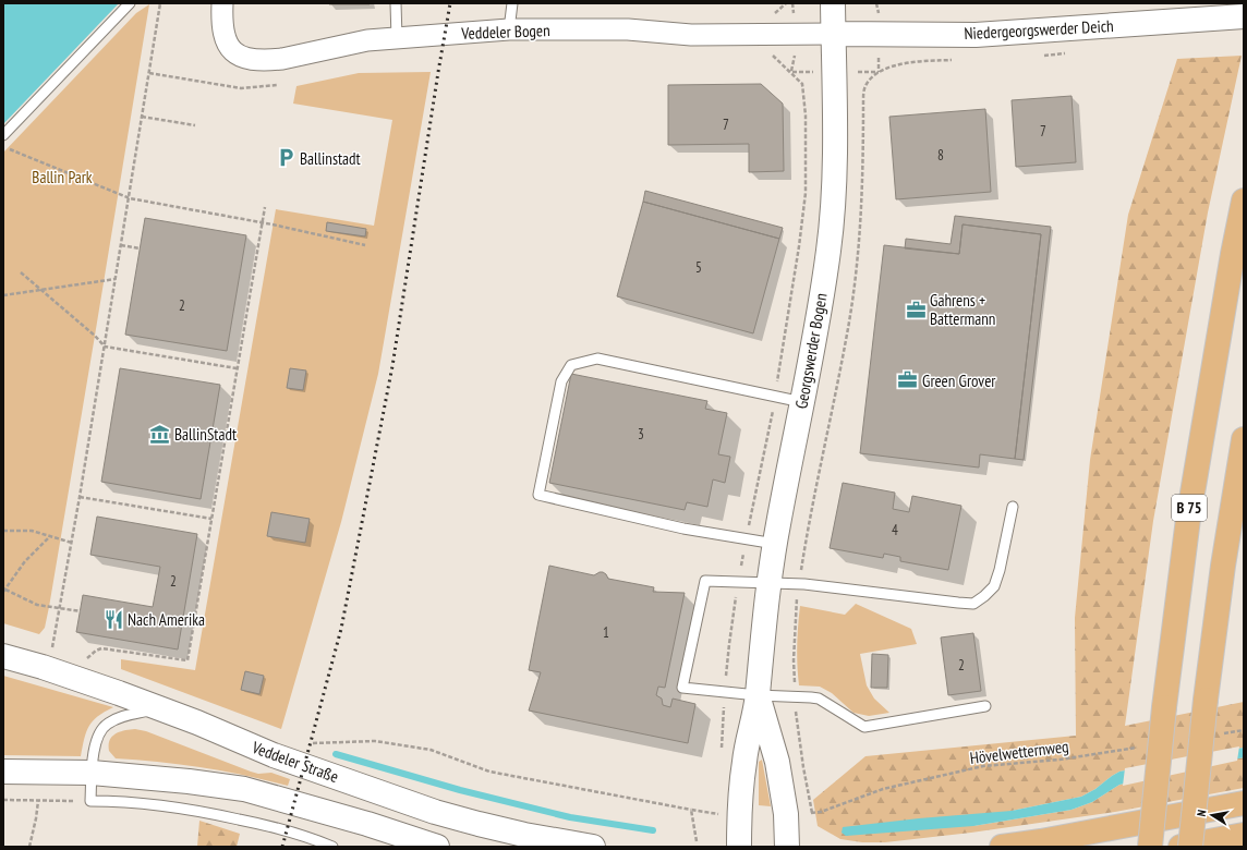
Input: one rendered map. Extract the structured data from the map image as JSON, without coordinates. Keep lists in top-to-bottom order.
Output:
{
  "streets": {
    "highway": ["B 75"],
    "street": [
      "Niedergeorgswerder Deich",
      "Veddeler Bogen",
      "Georgswerder Bogen",
      "Veddeler Straße"
    ],
    "path": ["Hövelwetternweg"]
  },
  "crossings": [
    ["Niedergeorgswerder Deich", "Veddeler Bogen"],
    ["Niedergeorgswerder Deich", "Georgswerder Bogen"],
    ["Veddeler Bogen", "Georgswerder Bogen"]
  ],
  "parks": ["Ballin Park"],
  "places": {
    "parking": ["Ballinstadt"],
    "office": ["Gahrens + Battermann", "Green Grover"],
    "museum": ["BallinStadt"],
    "restaurant": ["Nach Amerika"]
  },
  "house_numbers": [
    "7",
    "7",
    "8",
    "5",
    "2",
    "3",
    "4",
    "2",
    "1",
    "2"
  ],
  "north": "left"
}
